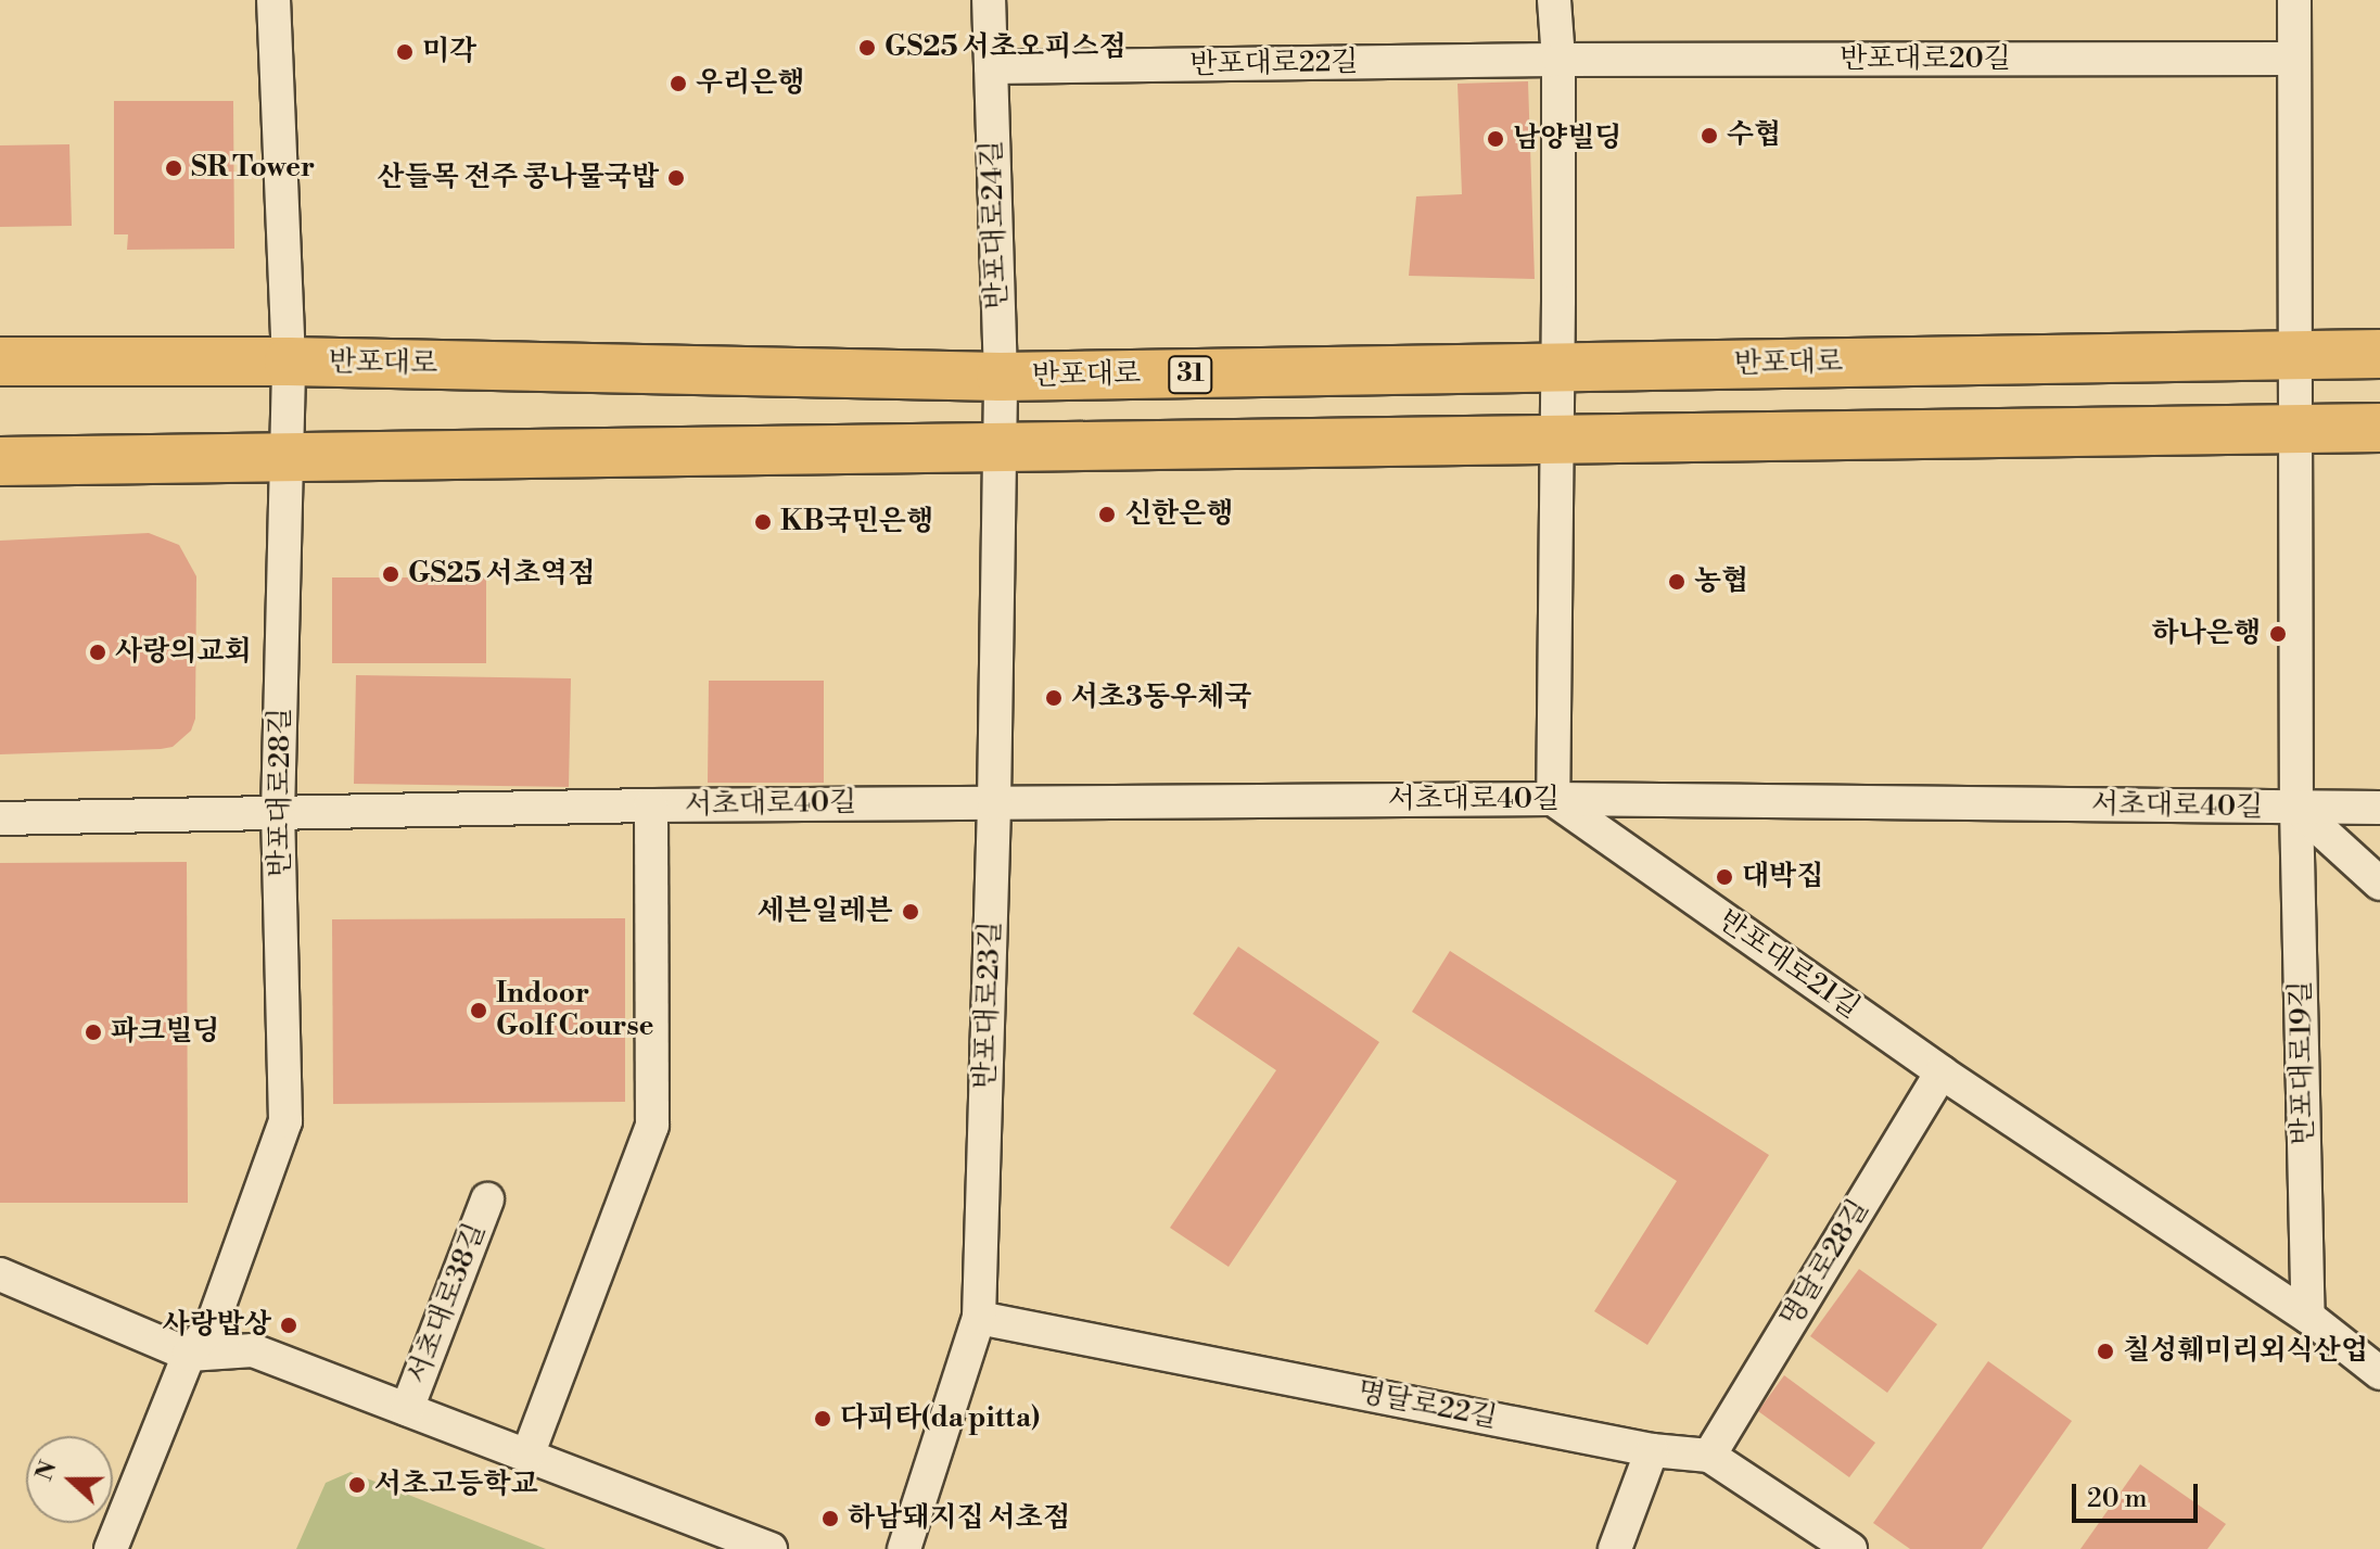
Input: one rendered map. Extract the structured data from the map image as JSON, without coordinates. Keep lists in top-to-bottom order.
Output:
{
  "streets": {
    "main road": ["반포대로", "31"],
    "street": [
      "반포대로20길",
      "반포대로22길",
      "반포대로24길",
      "반포대로28길",
      "서초대로40길",
      "반포대로21길",
      "반포대로23길",
      "반포대로19길",
      "명달로28길",
      "서초대로38길",
      "명달로22길"
    ]
  },
  "crossings": [
    ["반포대로20길", "반포대로22길"],
    ["반포대로22길", "반포대로24길"],
    ["반포대로24길", "반포대로"],
    ["반포대로24길", "반포대로23길"],
    ["반포대로", "반포대로28길"],
    ["반포대로28길", "서초대로40길"],
    ["반포대로28길", "서초대로38길"],
    ["서초대로40길", "반포대로21길"],
    ["서초대로40길", "반포대로23길"],
    ["서초대로40길", "반포대로19길"],
    ["서초대로40길", "서초대로38길"],
    ["반포대로21길", "반포대로19길"],
    ["반포대로21길", "명달로28길"],
    ["반포대로23길", "명달로22길"],
    ["명달로28길", "명달로22길"]
  ],
  "places": [
    "GS25 서초오피스점",
    "미각",
    "우리은행",
    "수협",
    "남양빌딩",
    "SR Tower",
    "산들목 전주 콩나물국밥",
    "신한은행",
    "KB국민은행",
    "GS25 서초역점",
    "농협",
    "하나은행",
    "사랑의교회",
    "서초3동우체국",
    "대박집",
    "세븐일레븐",
    "Indoor Golf Course",
    "파크빌딩",
    "사랑밥상",
    "칠성훼미리외식산업",
    "다피타(da pitta)",
    "서초고등학교",
    "하남돼지집 서초점"
  ],
  "scale_bar": "20 m",
  "north": "left"
}
